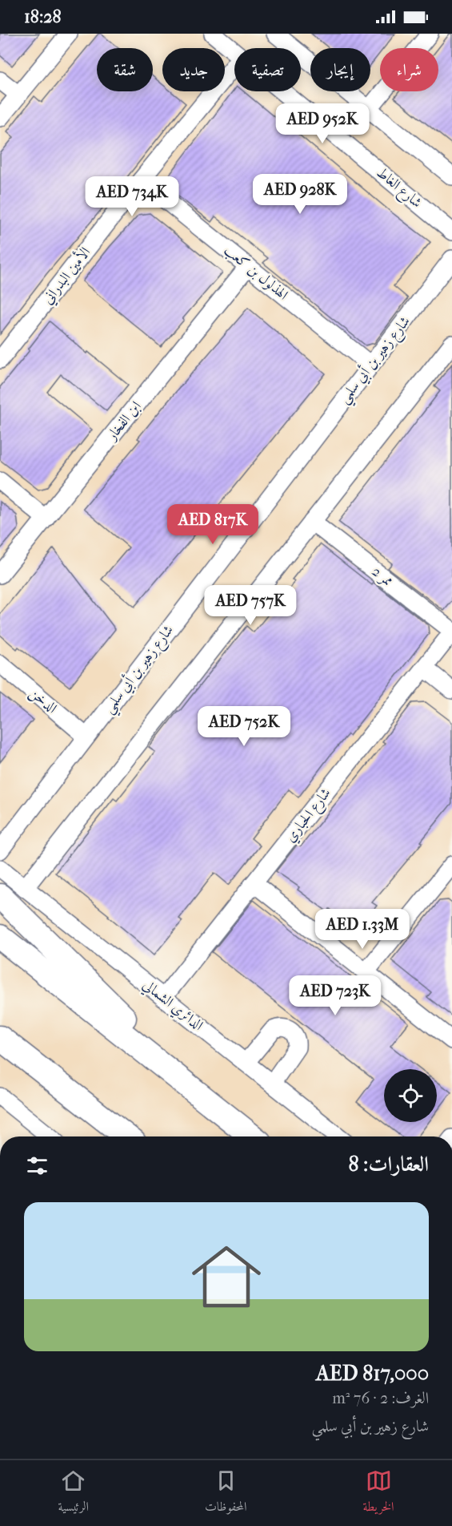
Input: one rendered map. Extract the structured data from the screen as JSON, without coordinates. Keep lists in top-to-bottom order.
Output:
{
  "streets": {
    "street": [
      "شارع الغاط",
      "الهذلول بن كعب",
      "الأمين البدراني",
      "شارع زهير بن أبي سلمي",
      "ابن الفخار",
      "ممر 2",
      "الدخن",
      "شارع الحباري",
      "الدائري الشمالي"
    ]
  },
  "crossings": [
    ["الهذلول بن كعب", "الأمين البدراني"],
    ["الهذلول بن كعب", "شارع زهير بن أبي سلمي"],
    ["الهذلول بن كعب", "ابن الفخار"],
    ["شارع زهير بن أبي سلمي", "الدخن"],
    ["ممر 2", "شارع الحباري"],
    ["شارع الحباري", "الدائري الشمالي"]
  ],
  "page": {
    "status": "18:28",
    "chip": [
      "شراء",
      "إيجار",
      "تصفية",
      "جديد",
      "شقة"
    ],
    "price": [
      "AED 952K",
      "AED 928K",
      "AED 734K",
      "AED 817K",
      "AED 757K",
      "AED 752K",
      "AED 1.33M",
      "AED 723K"
    ],
    "heading": "العقارات: 8",
    "list": [
      {
        "name": "AED 817,000",
        "note": "الغرف: 2 · 76 m² · شارع زهير بن أبي سلمي"
      }
    ],
    "tabs": ["الخريطة", "المحفوظات", "الرئيسية"]
  }
}
